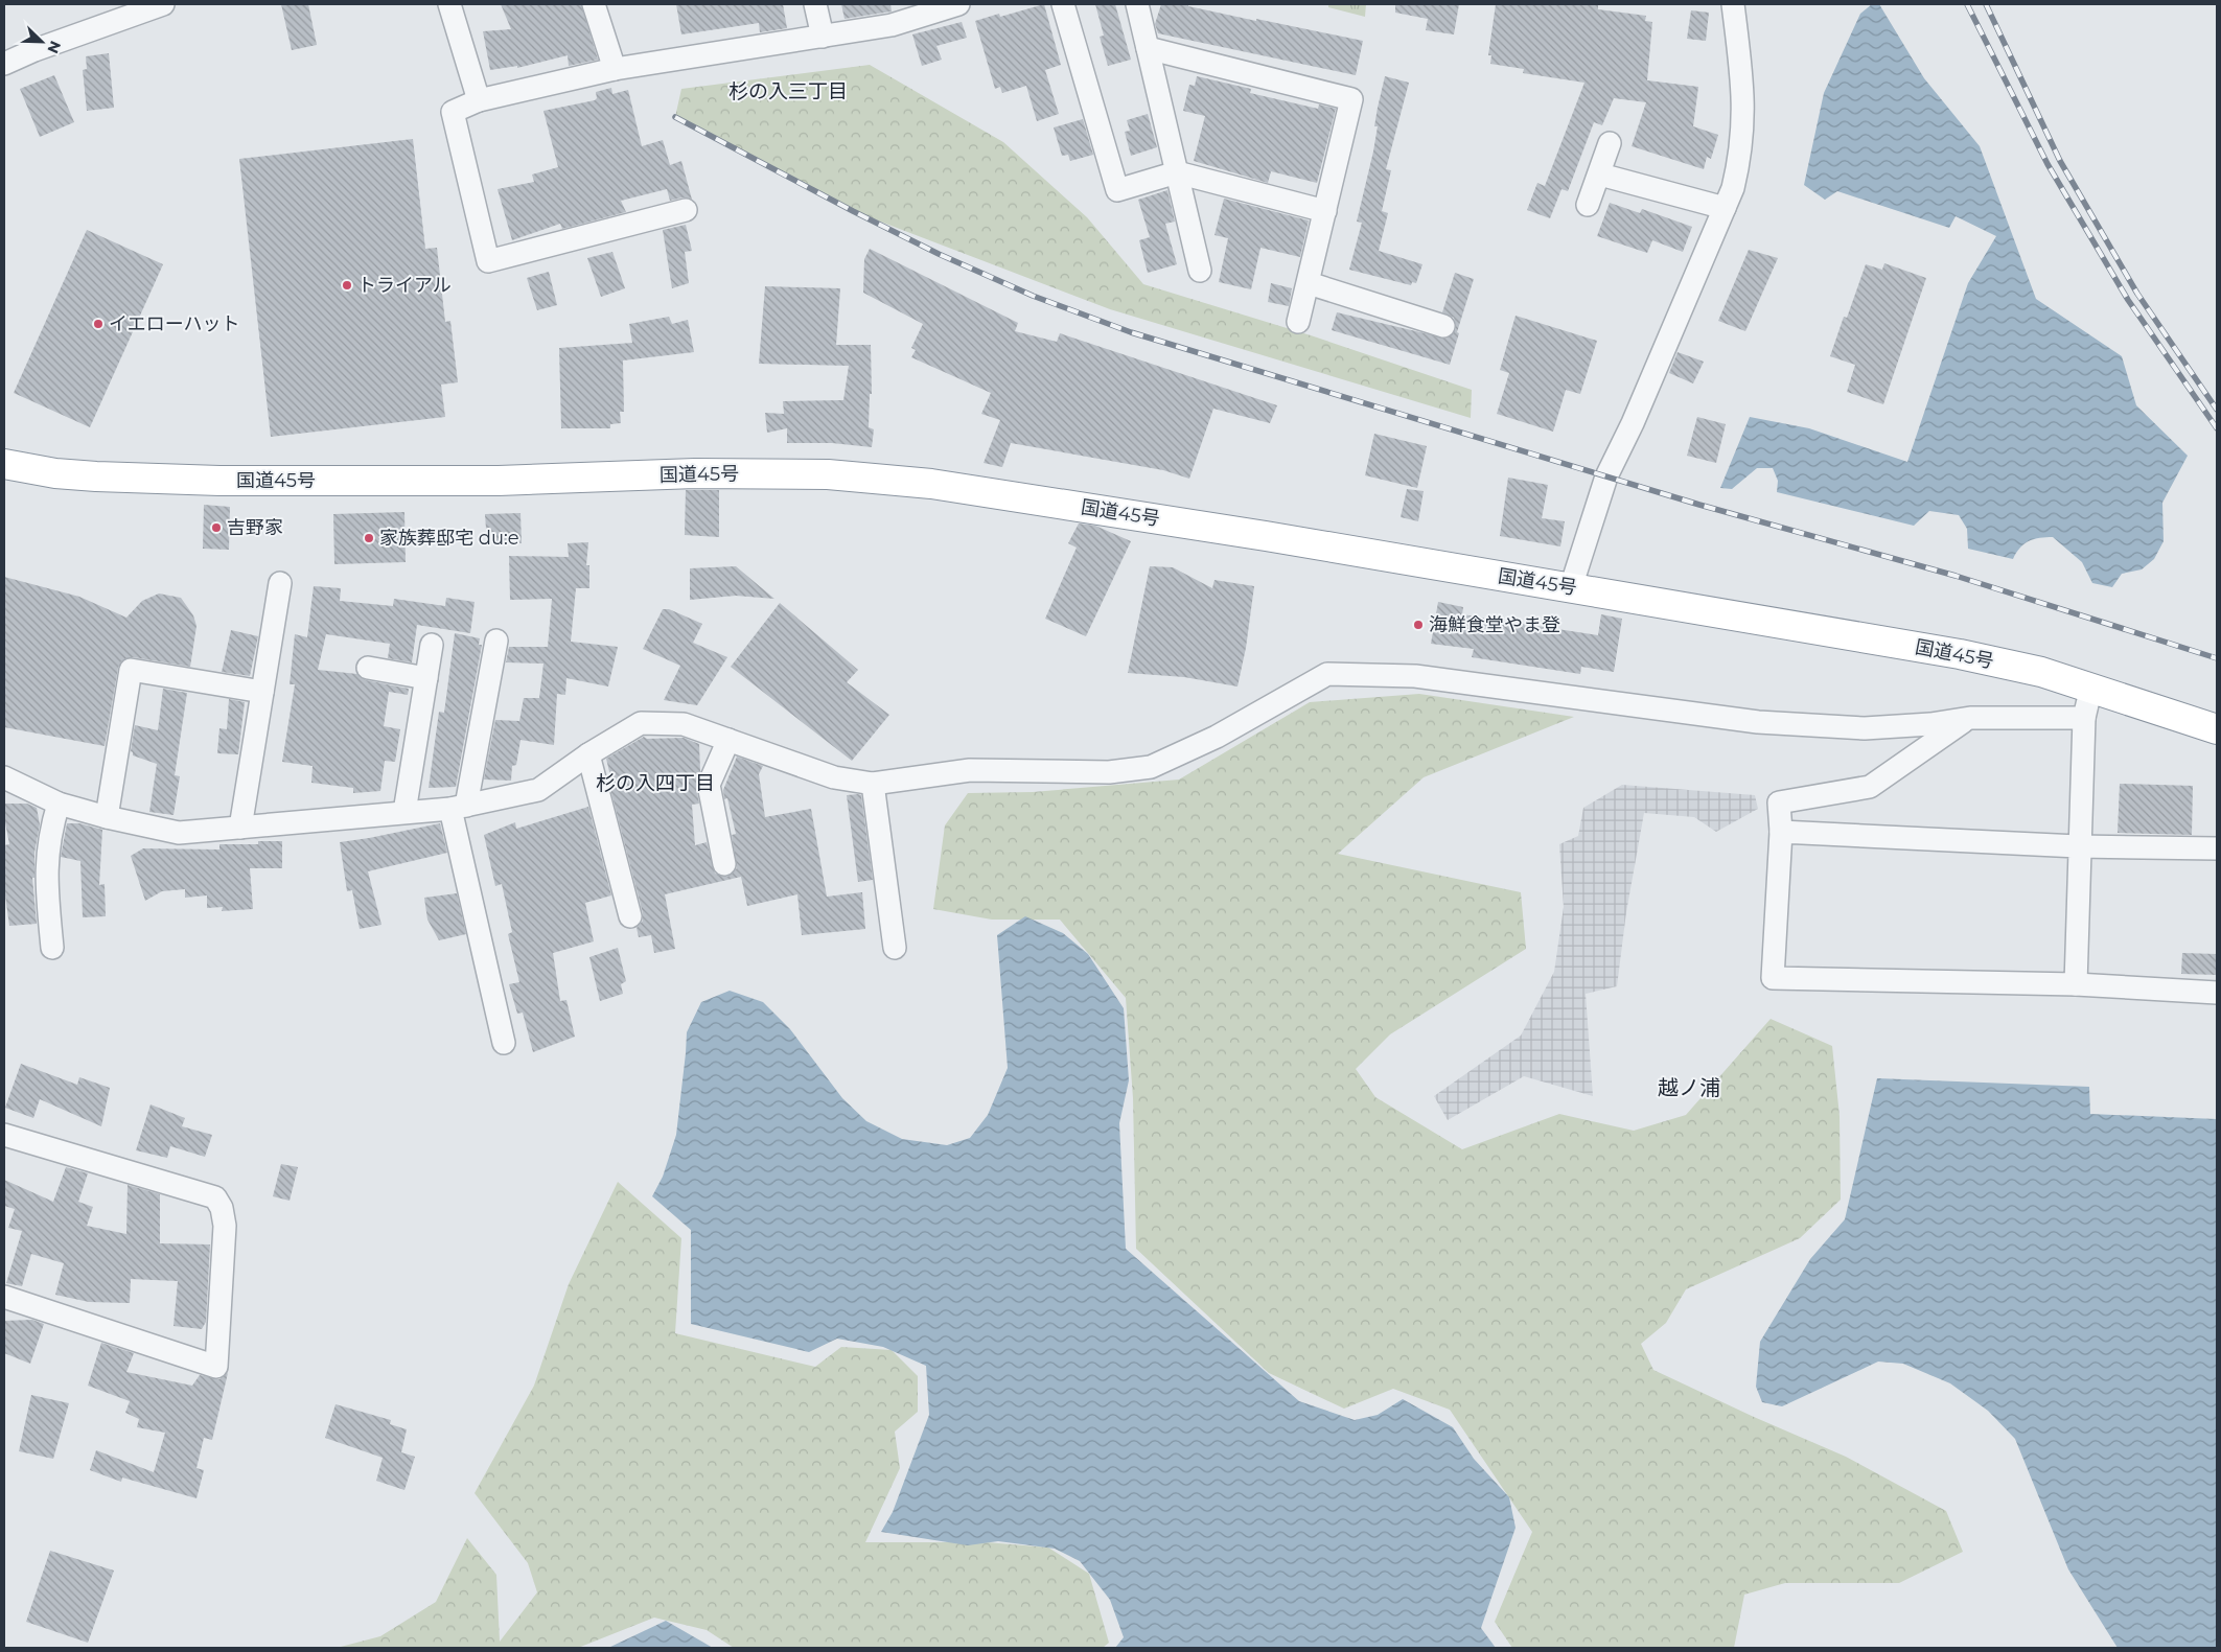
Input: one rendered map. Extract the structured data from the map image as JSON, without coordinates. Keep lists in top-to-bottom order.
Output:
{
  "streets": {
    "highway": ["国道45号"]
  },
  "districts": ["杉の入三丁目", "杉の入四丁目", "越ノ浦"],
  "places": [
    "トライアル",
    "イエローハット",
    "吉野家",
    "家族葬邸宅 du:e",
    "海鮮食堂やま登"
  ],
  "north": "bottom right"
}
